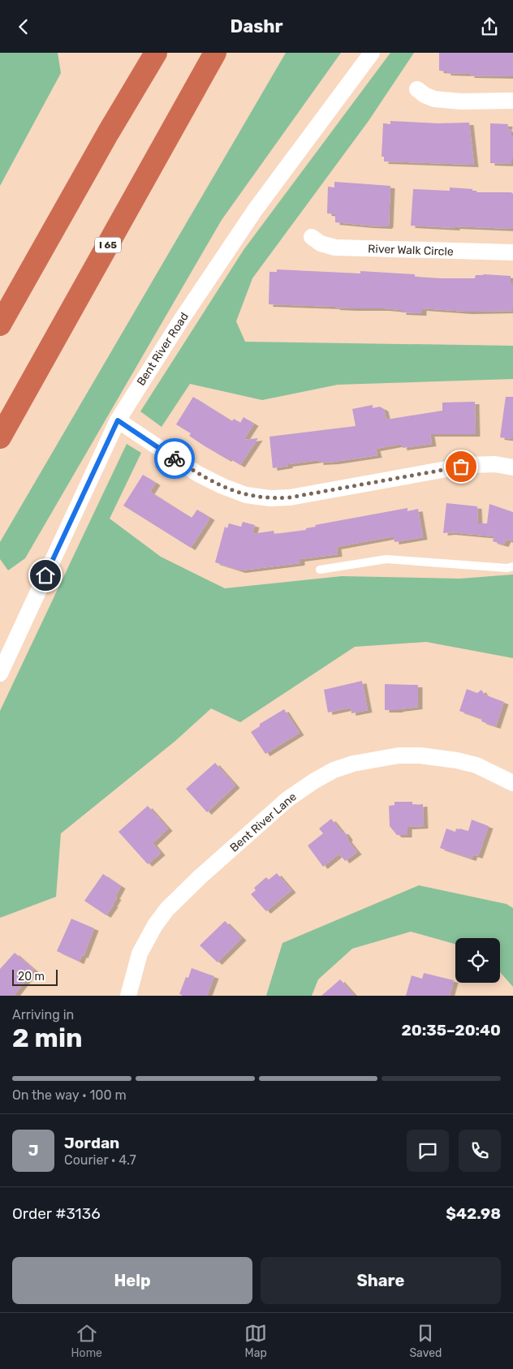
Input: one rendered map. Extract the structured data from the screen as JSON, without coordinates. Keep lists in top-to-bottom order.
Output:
{
  "streets": {
    "highway": ["I 65"],
    "street": ["River Walk Circle", "Bent River Road", "Bent River Lane"]
  },
  "scale_bar": "20 m",
  "page": {
    "header": "Dashr",
    "scale": "20 m",
    "heading": ["2 min", "Arriving in", "20:35–20:40"],
    "panel": [
      "Jordan",
      "Courier · 4.7",
      "Order #3136",
      "$42.98"
    ],
    "bar": "On the way · 100 m",
    "round": "J",
    "buttons": ["Help", "Share"],
    "tabs": ["Home", "Map", "Saved"]
  }
}
